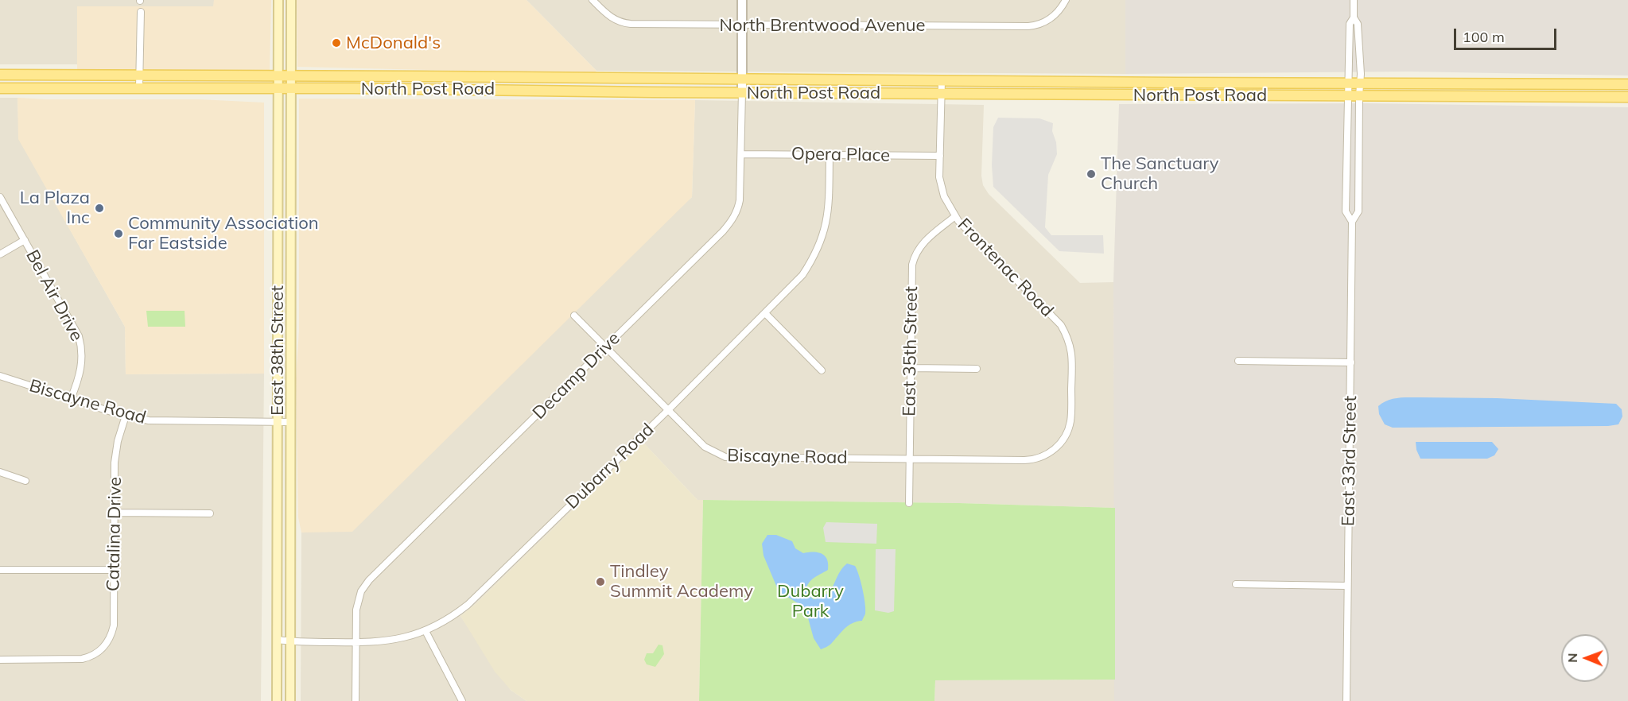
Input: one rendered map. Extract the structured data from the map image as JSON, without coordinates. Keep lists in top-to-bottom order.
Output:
{
  "streets": {
    "main road": ["North Post Road", "East 38th Street"],
    "street": [
      "North Brentwood Avenue",
      "Opera Place",
      "Frontenac Road",
      "Bel Air Drive",
      "East 35th Street",
      "Decamp Drive",
      "Biscayne Road",
      "East 33rd Street",
      "Dubarry Road",
      "Catalina Drive"
    ]
  },
  "crossings": [
    ["North Post Road", "Frontenac Road"],
    ["North Post Road", "East 38th Street"],
    ["North Post Road", "Decamp Drive"],
    ["North Post Road", "East 33rd Street"],
    ["Opera Place", "Frontenac Road"],
    ["Opera Place", "Decamp Drive"],
    ["Opera Place", "Dubarry Road"],
    ["Frontenac Road", "East 35th Street"],
    ["Frontenac Road", "Biscayne Road"],
    ["Bel Air Drive", "Biscayne Road"],
    ["East 38th Street", "Biscayne Road"],
    ["East 38th Street", "Dubarry Road"],
    ["East 35th Street", "Biscayne Road"],
    ["Decamp Drive", "Biscayne Road"],
    ["Decamp Drive", "Dubarry Road"],
    ["Biscayne Road", "Dubarry Road"],
    ["Biscayne Road", "Catalina Drive"]
  ],
  "parks": ["Dubarry Park"],
  "places": [
    "McDonald's",
    "The Sanctuary Church",
    "La Plaza Inc",
    "Community Association Far Eastside",
    "Tindley Summit Academy"
  ],
  "scale_bar": "100 m",
  "north": "left"
}
